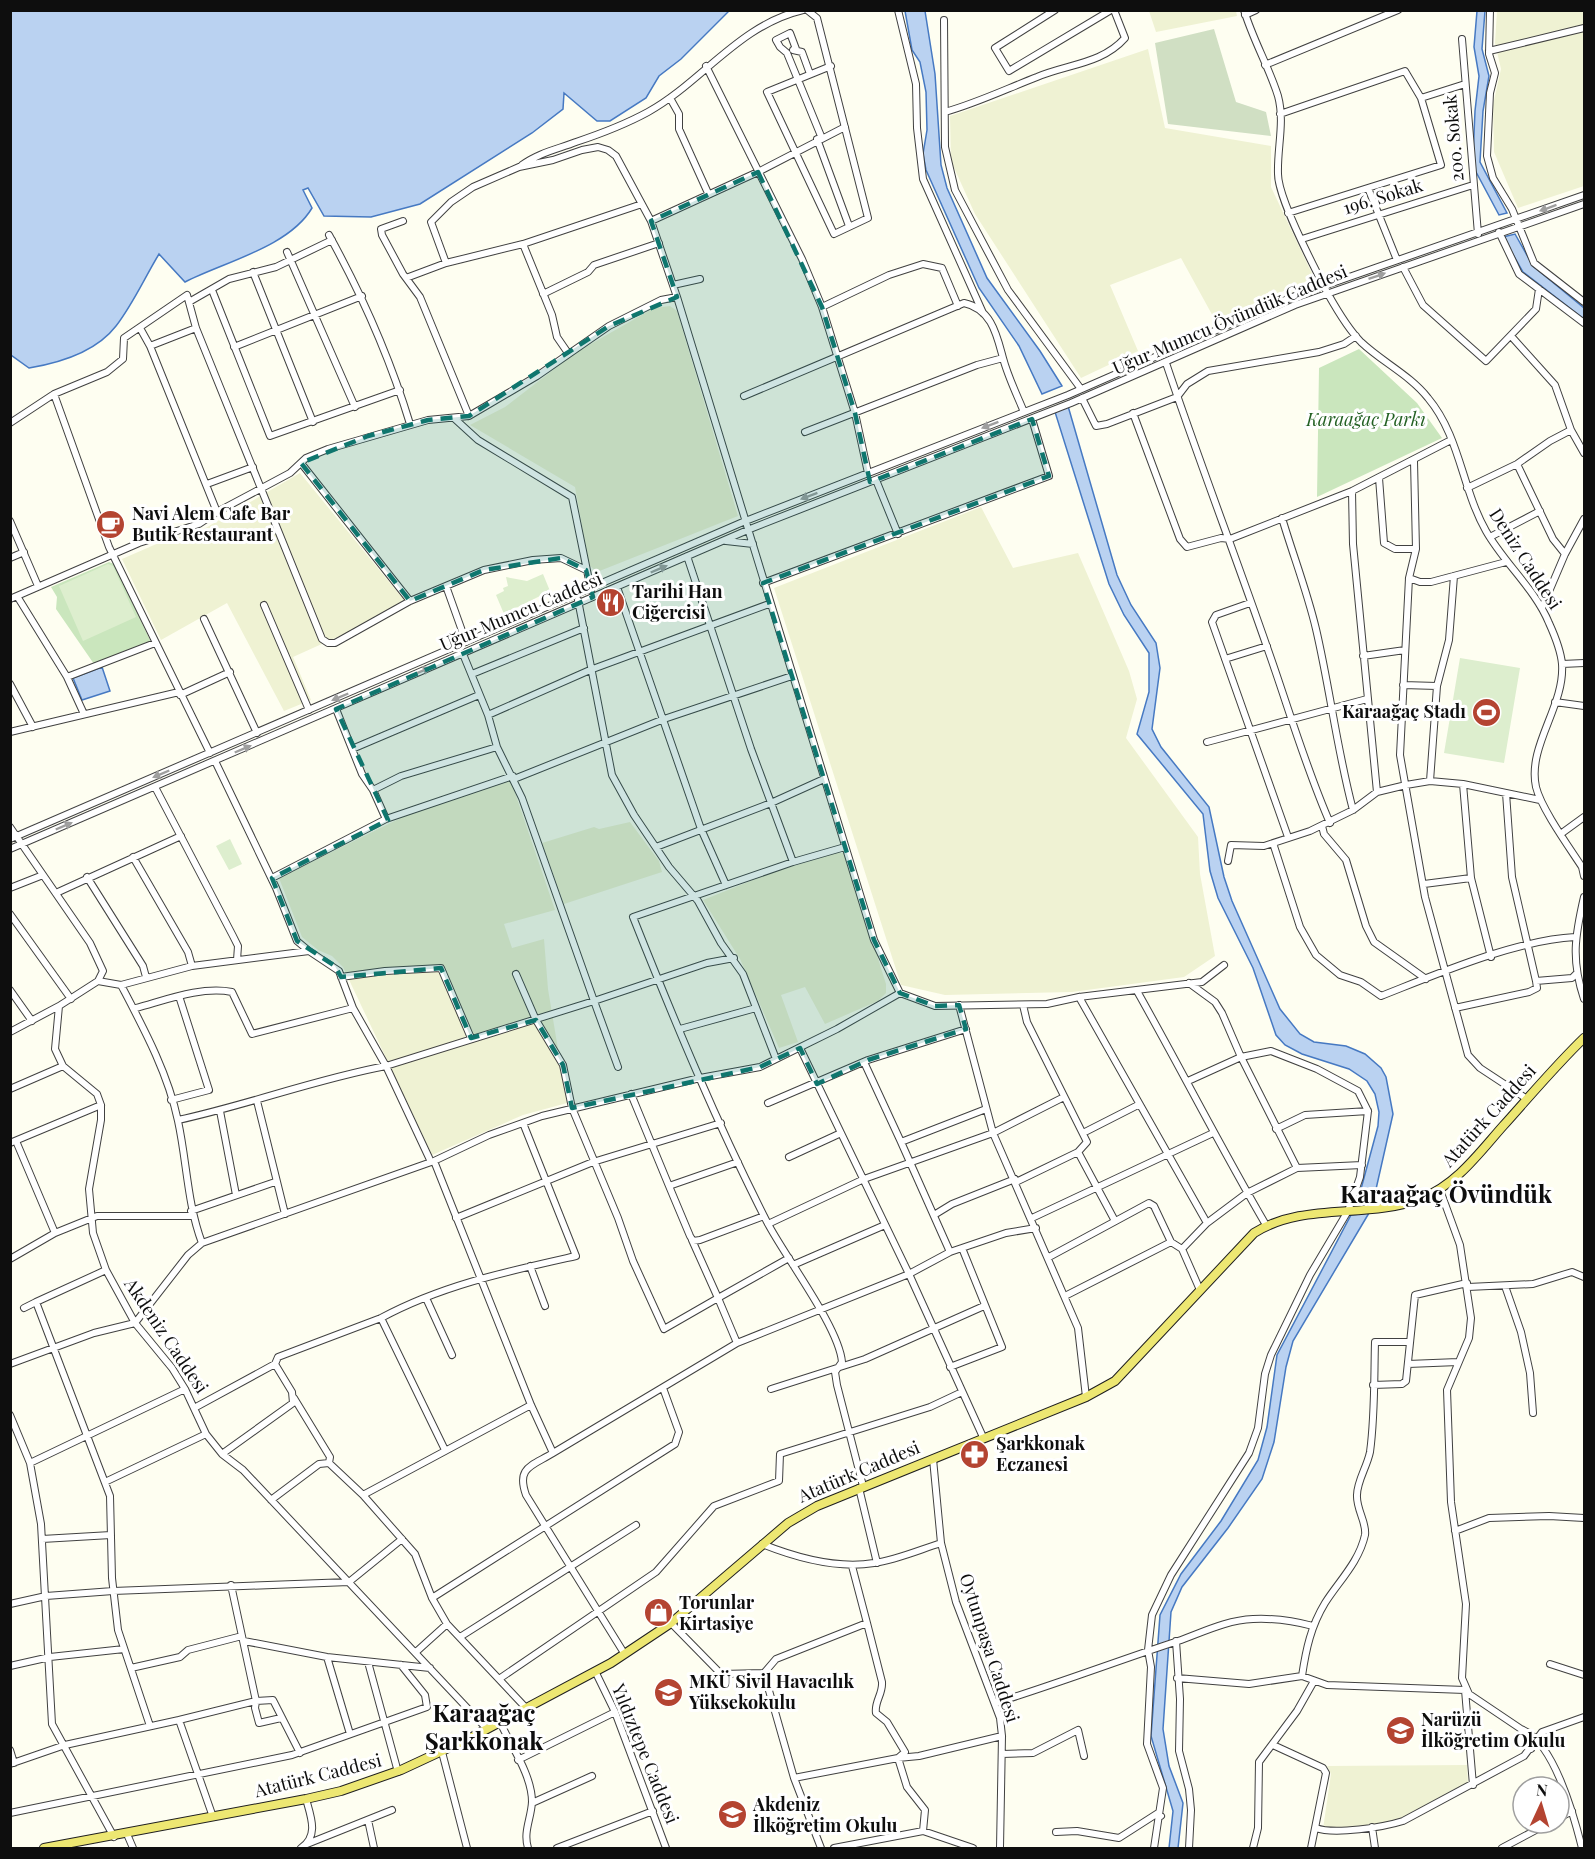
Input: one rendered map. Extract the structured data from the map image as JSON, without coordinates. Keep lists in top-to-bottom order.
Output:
{
  "streets": {
    "main road": ["Atatürk Caddesi"],
    "street": [
      "200. Sokak",
      "196. Sokak",
      "Uğur Mumcu Övündük Caddesi",
      "Deniz Caddesi",
      "Uğur Mumcu Caddesi",
      "Akdeniz Caddesi",
      "Oytunpaşa Caddesi",
      "Yıldıztepe Caddesi"
    ]
  },
  "crossings": [
    ["200. Sokak", "196. Sokak"],
    ["200. Sokak", "Uğur Mumcu Övündük Caddesi"],
    ["200. Sokak", "Deniz Caddesi"],
    ["196. Sokak", "Deniz Caddesi"],
    ["Uğur Mumcu Övündük Caddesi", "Deniz Caddesi"],
    ["Uğur Mumcu Övündük Caddesi", "Uğur Mumcu Caddesi"],
    ["Atatürk Caddesi", "Akdeniz Caddesi"],
    ["Atatürk Caddesi", "Oytunpaşa Caddesi"],
    ["Atatürk Caddesi", "Yıldıztepe Caddesi"]
  ],
  "districts": ["Karaağaç Övündük", "Karaağaç Şarkkonak"],
  "parks": ["Karaağaç Parkı"],
  "places": {
    "cafe": ["Navi Alem Cafe Bar Butik Restaurant"],
    "restaurant": ["Tarihi Han Ciğercisi"],
    "sports": ["Karaağaç Stadı"],
    "pharmacy": ["Şarkkonak Eczanesi"],
    "shop": ["Torunlar Kirtasiye"],
    "school or university": ["MKÜ Sivil Havacılık Yüksekokulu", "Narüzü İlköğretim Okulu", "Akdeniz İlköğretim Okulu"]
  },
  "north": "top"
}
